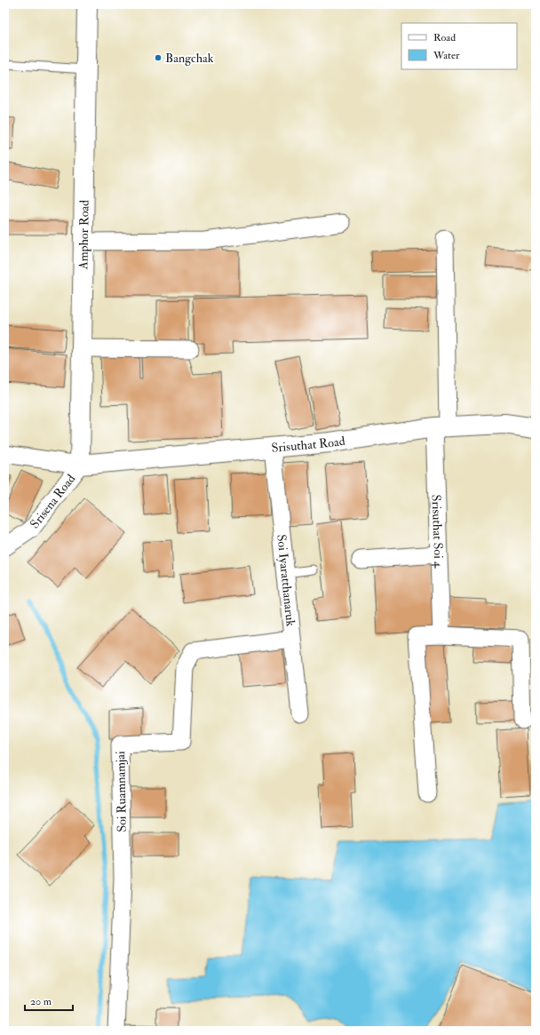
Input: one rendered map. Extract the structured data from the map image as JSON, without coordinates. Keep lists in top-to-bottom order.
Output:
{
  "streets": {
    "street": [
      "Amphor Road",
      "Srisuthat Road",
      "Srisena Road",
      "Srisuthat Soi 4",
      "Soi Iyaratthanaruk",
      "Soi Ruamnamjai"
    ]
  },
  "crossings": [
    ["Amphor Road", "Srisuthat Road"],
    ["Amphor Road", "Srisena Road"],
    ["Srisuthat Road", "Srisena Road"],
    ["Srisuthat Road", "Srisuthat Soi 4"],
    ["Srisuthat Road", "Soi Iyaratthanaruk"],
    ["Soi Iyaratthanaruk", "Soi Ruamnamjai"]
  ],
  "places": ["Bangchak"],
  "legend": ["Road", "Water"],
  "scale_bar": "20 m"
}
